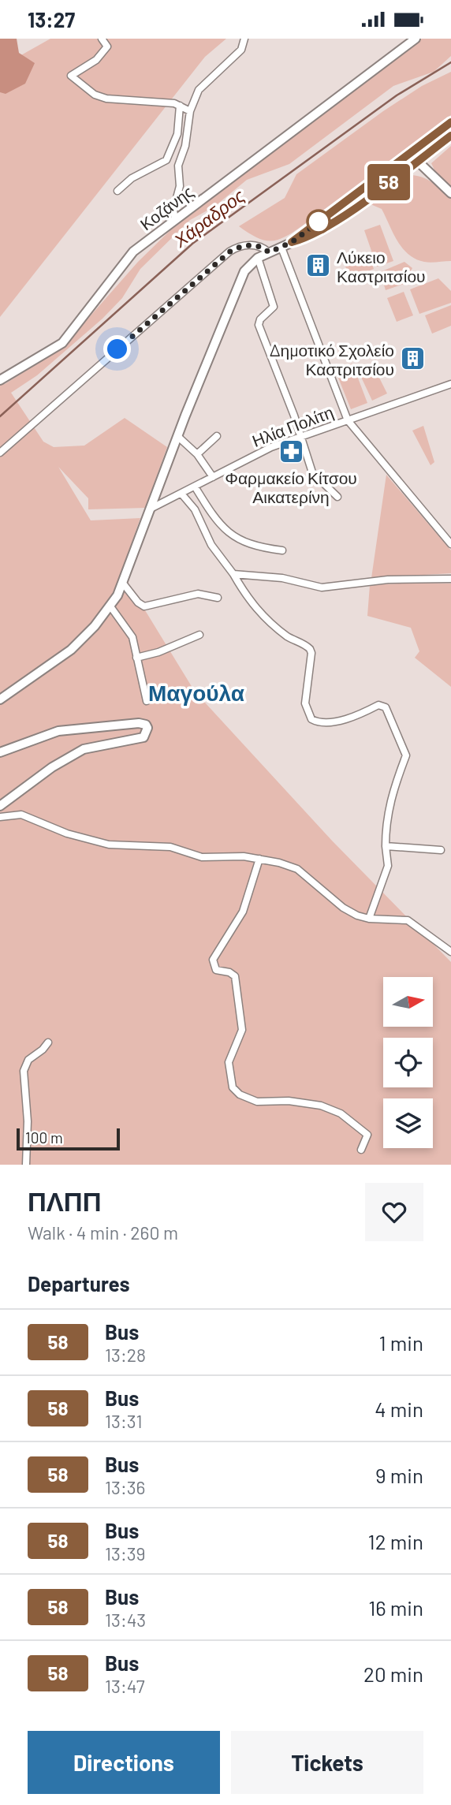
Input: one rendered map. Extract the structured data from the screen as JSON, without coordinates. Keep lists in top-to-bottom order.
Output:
{
  "streets": {
    "main road": ["Κοζάνης"],
    "street": ["Ηλία Πολίτη"]
  },
  "districts": ["Μαγούλα"],
  "water": ["Χάραδρος"],
  "places": {
    "building": ["Λύκειο Καστριτσίου", "Δημοτικό Σχολείο Καστριτσίου"],
    "pharmacy": ["Φαρμακείο Κίτσου Αικατερίνη"]
  },
  "lines": ["bus line 58"],
  "scale_bar": "100 m",
  "north": "right",
  "page": {
    "status": "13:27",
    "on_map": "58",
    "scale": "100 m",
    "heading": [
      ["ΠΛΠΠ", "Walk · 4 min · 260 m"],
      "Departures"
    ],
    "list": [
      {
        "mark": "58",
        "name": "Bus",
        "note": "13:28",
        "value": "1 min"
      },
      {
        "mark": "58",
        "name": "Bus",
        "note": "13:31",
        "value": "4 min"
      },
      {
        "mark": "58",
        "name": "Bus",
        "note": "13:36",
        "value": "9 min"
      },
      {
        "mark": "58",
        "name": "Bus",
        "note": "13:39",
        "value": "12 min"
      },
      {
        "mark": "58",
        "name": "Bus",
        "note": "13:43",
        "value": "16 min"
      },
      {
        "mark": "58",
        "name": "Bus",
        "note": "13:47",
        "value": "20 min"
      }
    ],
    "buttons": ["Directions", "Tickets"]
  }
}
